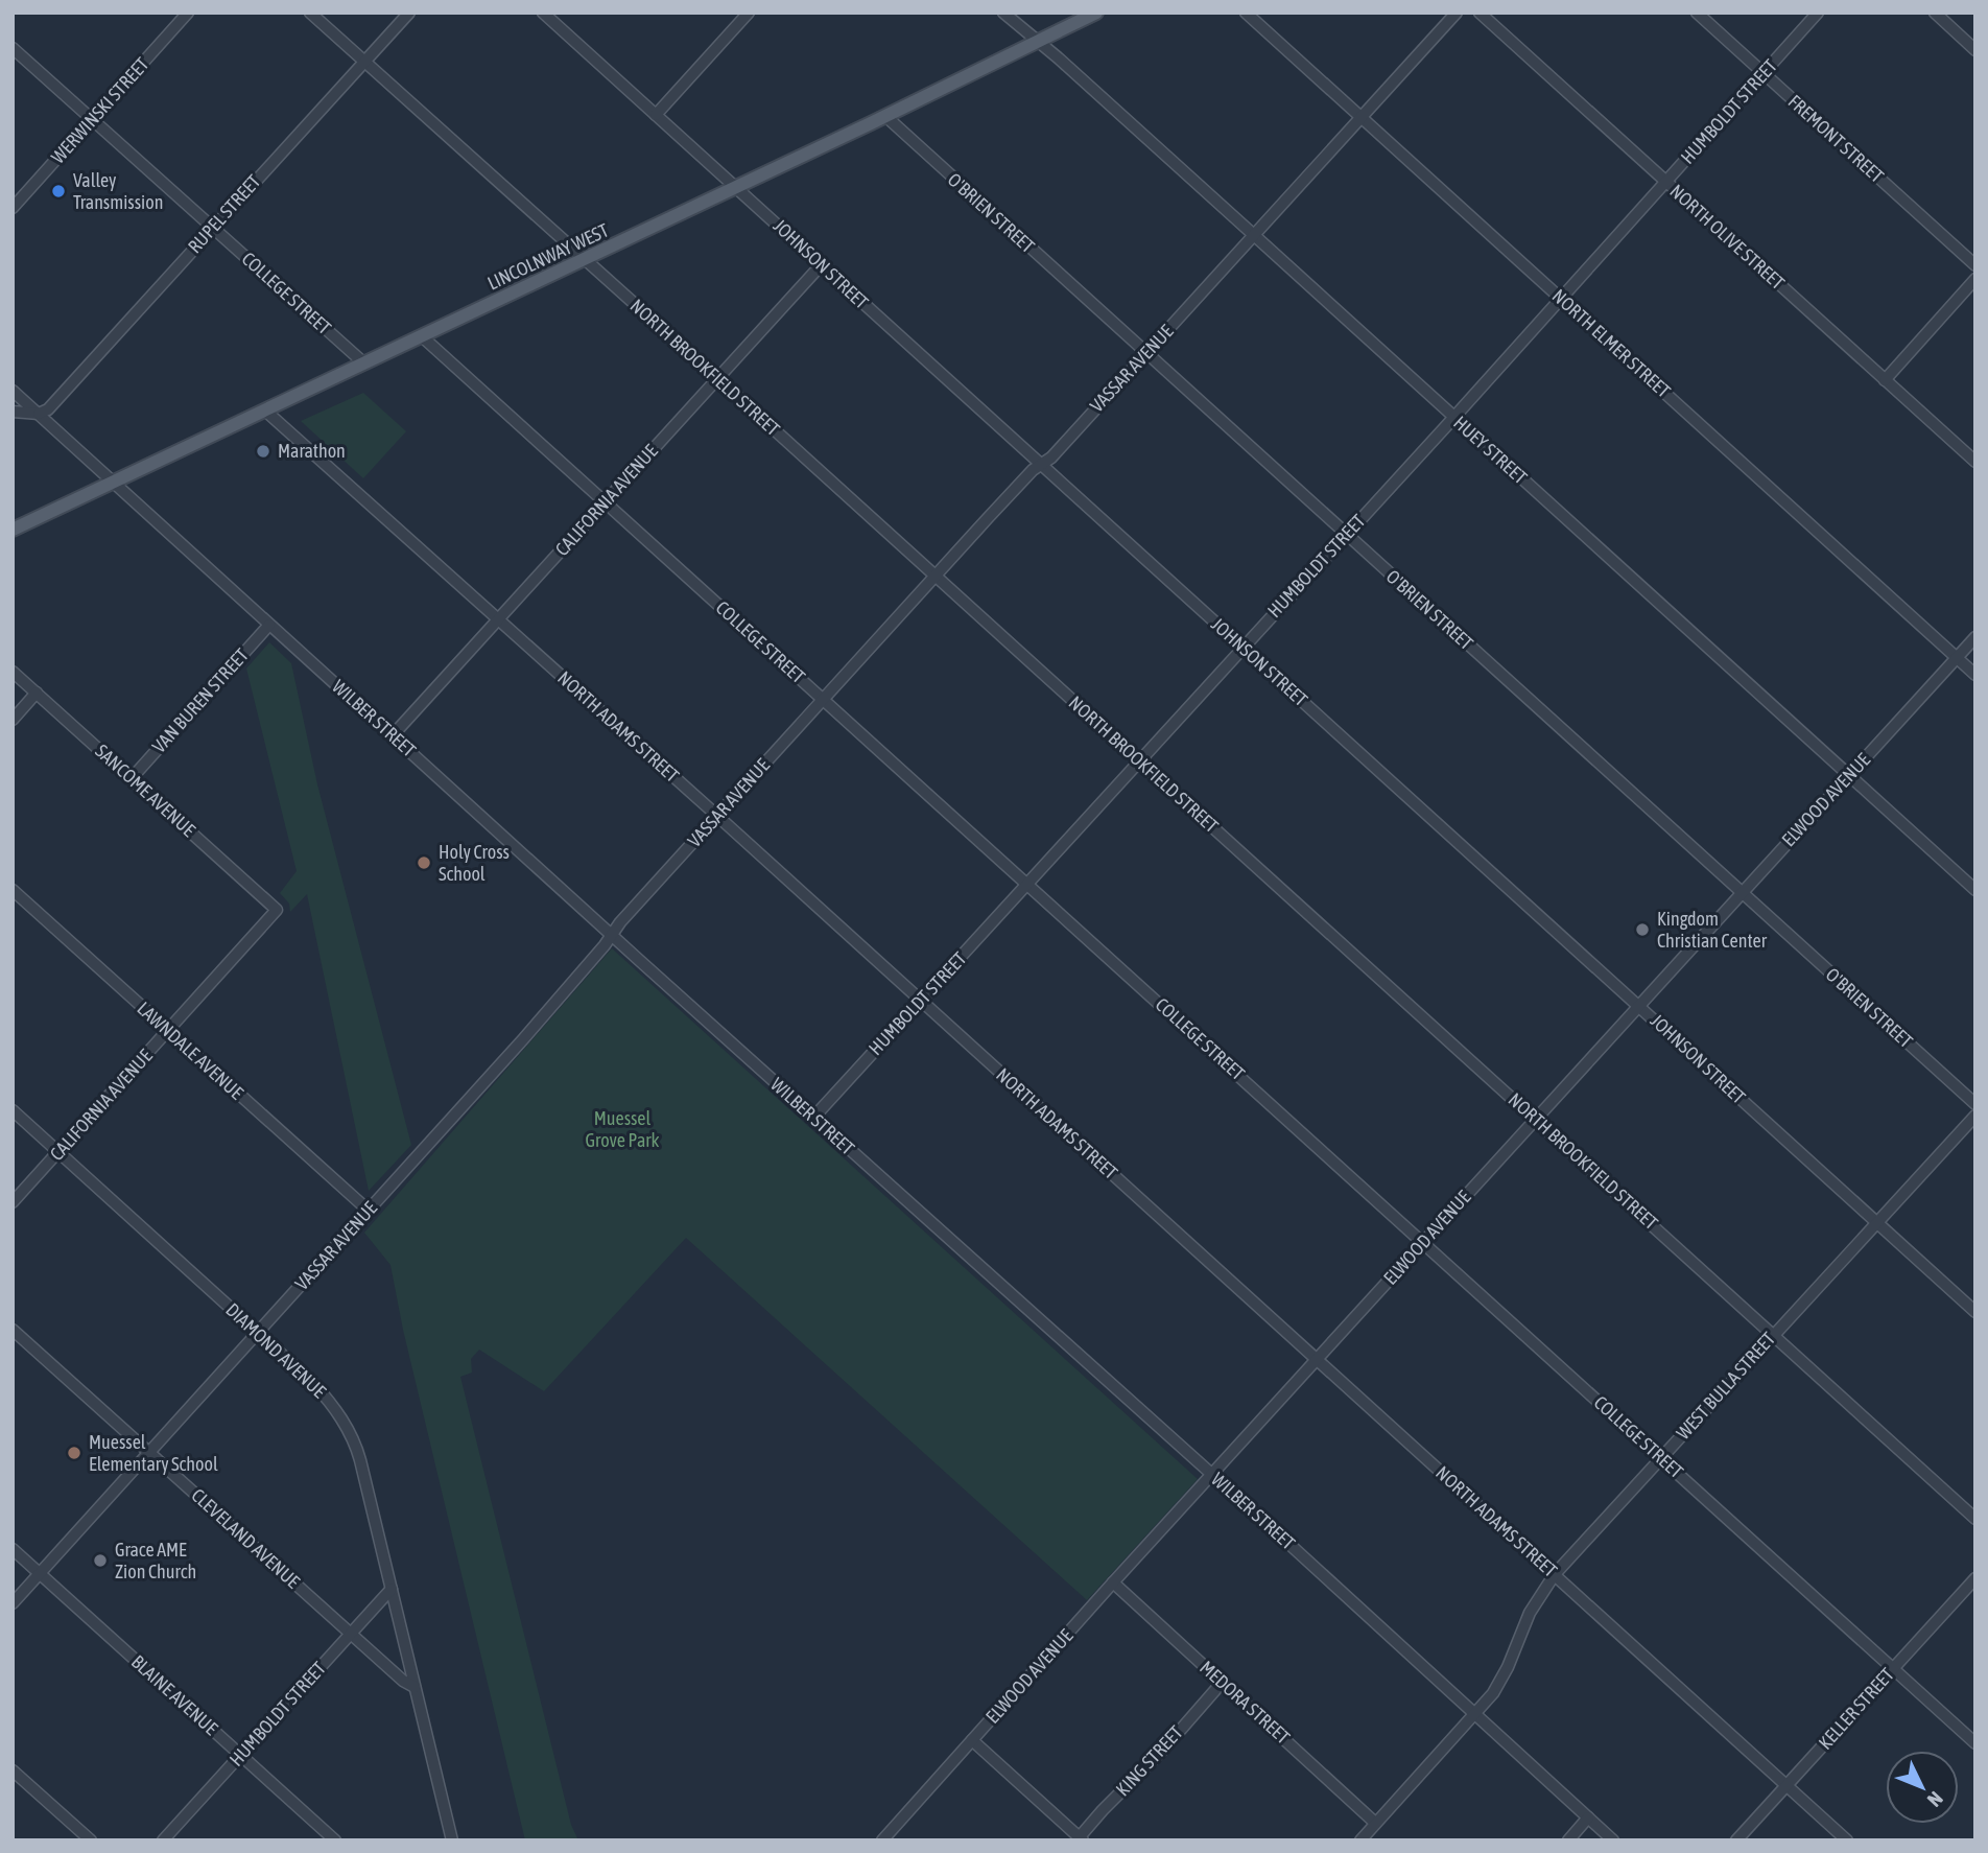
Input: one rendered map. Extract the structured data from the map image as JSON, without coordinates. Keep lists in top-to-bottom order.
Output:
{
  "streets": {
    "main road": ["LINCOLNWAY WEST"],
    "street": [
      "WERWINSKI STREET",
      "HUMBOLDT STREET",
      "FREMONT STREET",
      "O'BRIEN STREET",
      "RUPEL STREET",
      "NORTH OLIVE STREET",
      "JOHNSON STREET",
      "COLLEGE STREET",
      "NORTH ELMER STREET",
      "NORTH BROOKFIELD STREET",
      "VASSAR AVENUE",
      "HUEY STREET",
      "CALIFORNIA AVENUE",
      "VAN BUREN STREET",
      "WILBER STREET",
      "NORTH ADAMS STREET",
      "SANCOME AVENUE",
      "ELWOOD AVENUE",
      "LAWNDALE AVENUE",
      "DIAMOND AVENUE",
      "WEST BULLA STREET",
      "CLEVELAND AVENUE",
      "BLAINE AVENUE",
      "MEDORA STREET",
      "KELLER STREET",
      "KING STREET"
    ]
  },
  "crossings": [
    ["WERWINSKI STREET", "COLLEGE STREET"],
    ["HUMBOLDT STREET", "FREMONT STREET"],
    ["HUMBOLDT STREET", "O'BRIEN STREET"],
    ["HUMBOLDT STREET", "NORTH OLIVE STREET"],
    ["HUMBOLDT STREET", "JOHNSON STREET"],
    ["HUMBOLDT STREET", "COLLEGE STREET"],
    ["HUMBOLDT STREET", "NORTH ELMER STREET"],
    ["HUMBOLDT STREET", "NORTH BROOKFIELD STREET"],
    ["HUMBOLDT STREET", "HUEY STREET"],
    ["HUMBOLDT STREET", "WILBER STREET"],
    ["HUMBOLDT STREET", "NORTH ADAMS STREET"],
    ["HUMBOLDT STREET", "DIAMOND AVENUE"],
    ["HUMBOLDT STREET", "CLEVELAND AVENUE"],
    ["HUMBOLDT STREET", "BLAINE AVENUE"],
    ["O'BRIEN STREET", "LINCOLNWAY WEST"],
    ["O'BRIEN STREET", "VASSAR AVENUE"],
    ["O'BRIEN STREET", "ELWOOD AVENUE"],
    ["RUPEL STREET", "COLLEGE STREET"],
    ["RUPEL STREET", "NORTH BROOKFIELD STREET"],
    ["RUPEL STREET", "WILBER STREET"],
    ["LINCOLNWAY WEST", "JOHNSON STREET"],
    ["LINCOLNWAY WEST", "COLLEGE STREET"],
    ["LINCOLNWAY WEST", "NORTH BROOKFIELD STREET"],
    ["LINCOLNWAY WEST", "HUEY STREET"],
    ["LINCOLNWAY WEST", "WILBER STREET"],
    ["LINCOLNWAY WEST", "NORTH ADAMS STREET"],
    ["JOHNSON STREET", "VASSAR AVENUE"],
    ["JOHNSON STREET", "CALIFORNIA AVENUE"],
    ["JOHNSON STREET", "ELWOOD AVENUE"],
    ["JOHNSON STREET", "WEST BULLA STREET"],
    ["COLLEGE STREET", "VASSAR AVENUE"],
    ["COLLEGE STREET", "CALIFORNIA AVENUE"],
    ["COLLEGE STREET", "ELWOOD AVENUE"],
    ["COLLEGE STREET", "WEST BULLA STREET"],
    ["COLLEGE STREET", "KELLER STREET"],
    ["NORTH ELMER STREET", "VASSAR AVENUE"],
    ["NORTH ELMER STREET", "ELWOOD AVENUE"],
    ["NORTH BROOKFIELD STREET", "VASSAR AVENUE"],
    ["NORTH BROOKFIELD STREET", "CALIFORNIA AVENUE"],
    ["NORTH BROOKFIELD STREET", "ELWOOD AVENUE"],
    ["NORTH BROOKFIELD STREET", "WEST BULLA STREET"],
    ["VASSAR AVENUE", "HUEY STREET"],
    ["VASSAR AVENUE", "WILBER STREET"],
    ["VASSAR AVENUE", "NORTH ADAMS STREET"],
    ["VASSAR AVENUE", "LAWNDALE AVENUE"],
    ["VASSAR AVENUE", "DIAMOND AVENUE"],
    ["VASSAR AVENUE", "CLEVELAND AVENUE"],
    ["VASSAR AVENUE", "BLAINE AVENUE"],
    ["HUEY STREET", "ELWOOD AVENUE"],
    ["CALIFORNIA AVENUE", "WILBER STREET"],
    ["CALIFORNIA AVENUE", "NORTH ADAMS STREET"],
    ["CALIFORNIA AVENUE", "SANCOME AVENUE"],
    ["CALIFORNIA AVENUE", "LAWNDALE AVENUE"],
    ["CALIFORNIA AVENUE", "DIAMOND AVENUE"],
    ["VAN BUREN STREET", "WILBER STREET"],
    ["VAN BUREN STREET", "SANCOME AVENUE"],
    ["WILBER STREET", "ELWOOD AVENUE"],
    ["WILBER STREET", "WEST BULLA STREET"],
    ["NORTH ADAMS STREET", "ELWOOD AVENUE"],
    ["NORTH ADAMS STREET", "WEST BULLA STREET"],
    ["NORTH ADAMS STREET", "KELLER STREET"],
    ["ELWOOD AVENUE", "MEDORA STREET"],
    ["DIAMOND AVENUE", "CLEVELAND AVENUE"],
    ["WEST BULLA STREET", "MEDORA STREET"],
    ["MEDORA STREET", "KING STREET"]
  ],
  "parks": ["Muessel Grove Park"],
  "places": [
    "Valley Transmission",
    "Marathon",
    "Holy Cross School",
    "Kingdom Christian Center",
    "Muessel Elementary School",
    "Grace AME Zion Church"
  ],
  "north": "bottom right"
}
